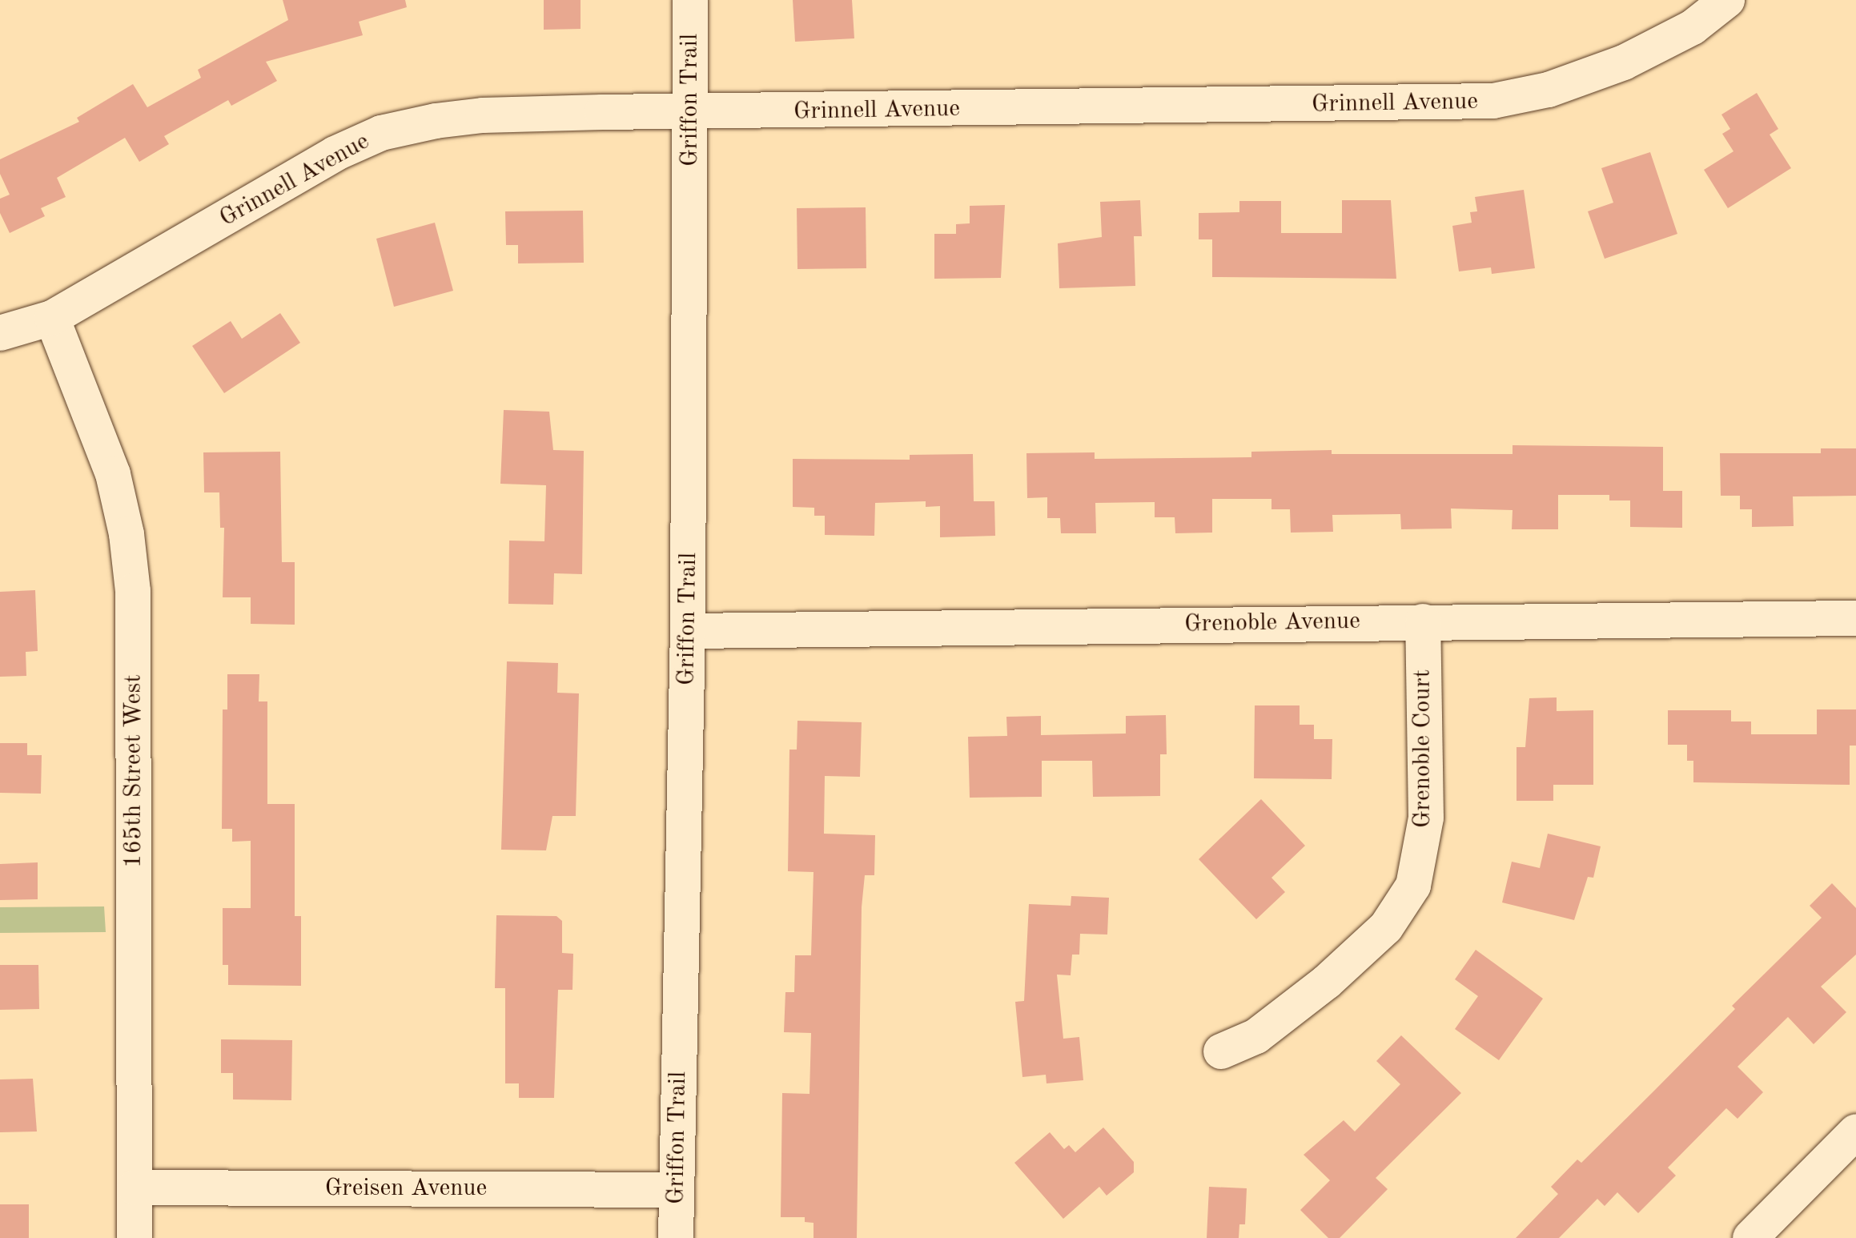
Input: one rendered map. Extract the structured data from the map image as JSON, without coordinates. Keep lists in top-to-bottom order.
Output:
{
  "streets": {
    "street": [
      "Griffon Trail",
      "Grinnell Avenue",
      "Grenoble Avenue",
      "Grenoble Court",
      "165th Street West",
      "Greisen Avenue"
    ]
  },
  "crossings": [
    ["Griffon Trail", "Grinnell Avenue"],
    ["Griffon Trail", "Grenoble Avenue"],
    ["Griffon Trail", "Greisen Avenue"],
    ["Grinnell Avenue", "165th Street West"],
    ["Grenoble Avenue", "Grenoble Court"],
    ["165th Street West", "Greisen Avenue"]
  ]
}
